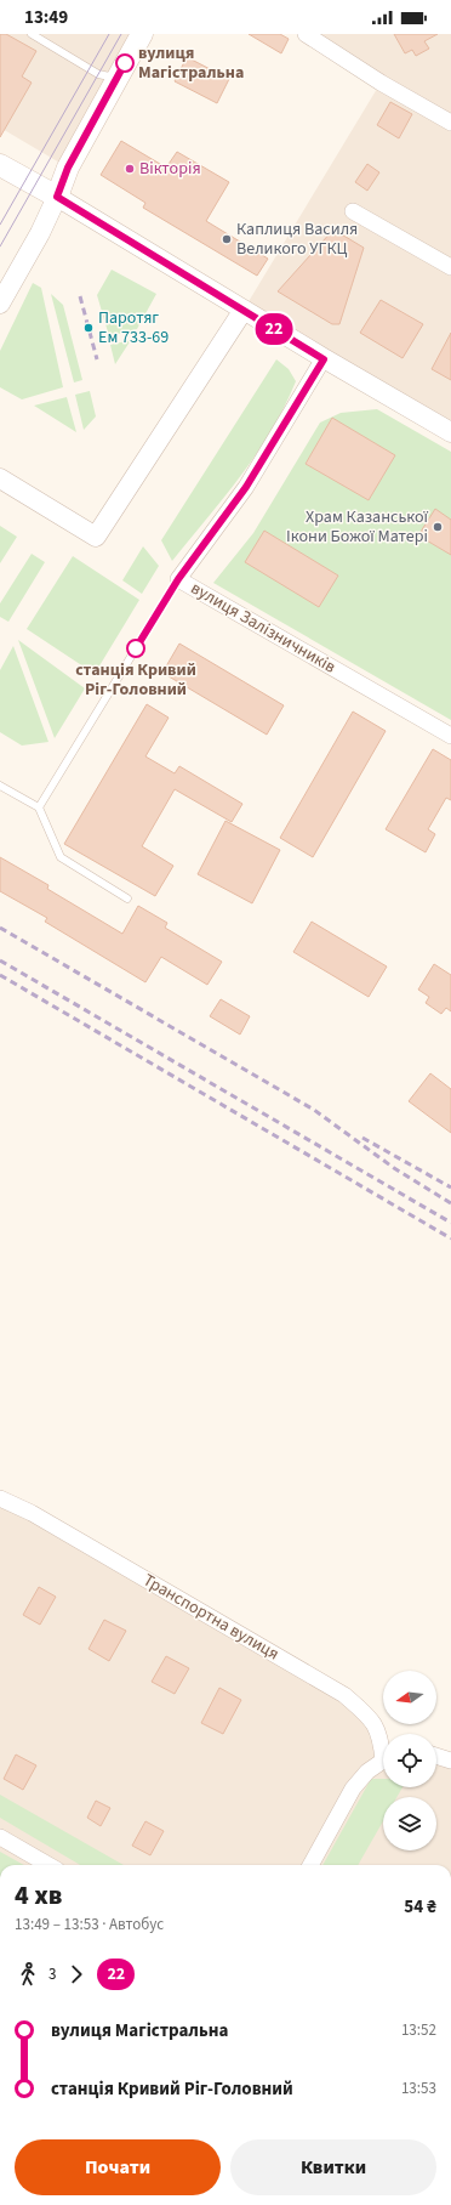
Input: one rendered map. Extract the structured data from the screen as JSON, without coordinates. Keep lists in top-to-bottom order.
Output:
{
  "streets": {
    "street": ["вулиця Залізничників", "Транспортна вулиця"]
  },
  "places": [
    "вулиця Магістральна",
    "Вікторія",
    "Каплиця Василя Великого УГКЦ",
    "Паротяг Ем 733-69",
    "Храм Казанської Ікони Божої Матері",
    "станція Кривий Ріг-Головний"
  ],
  "lines": ["bus line 22"],
  "north": "left",
  "page": {
    "status": "13:49",
    "on_map": "22",
    "heading": ["4 хв", "13:49 – 13:53 · Автобус", "54 ₴"],
    "legs": ["3", "22"],
    "list": [
      {
        "name": "вулиця Магістральна",
        "value": "13:52"
      },
      {
        "name": "станція Кривий Ріг-Головний",
        "value": "13:53"
      }
    ],
    "buttons": ["Почати", "Квитки"]
  }
}
